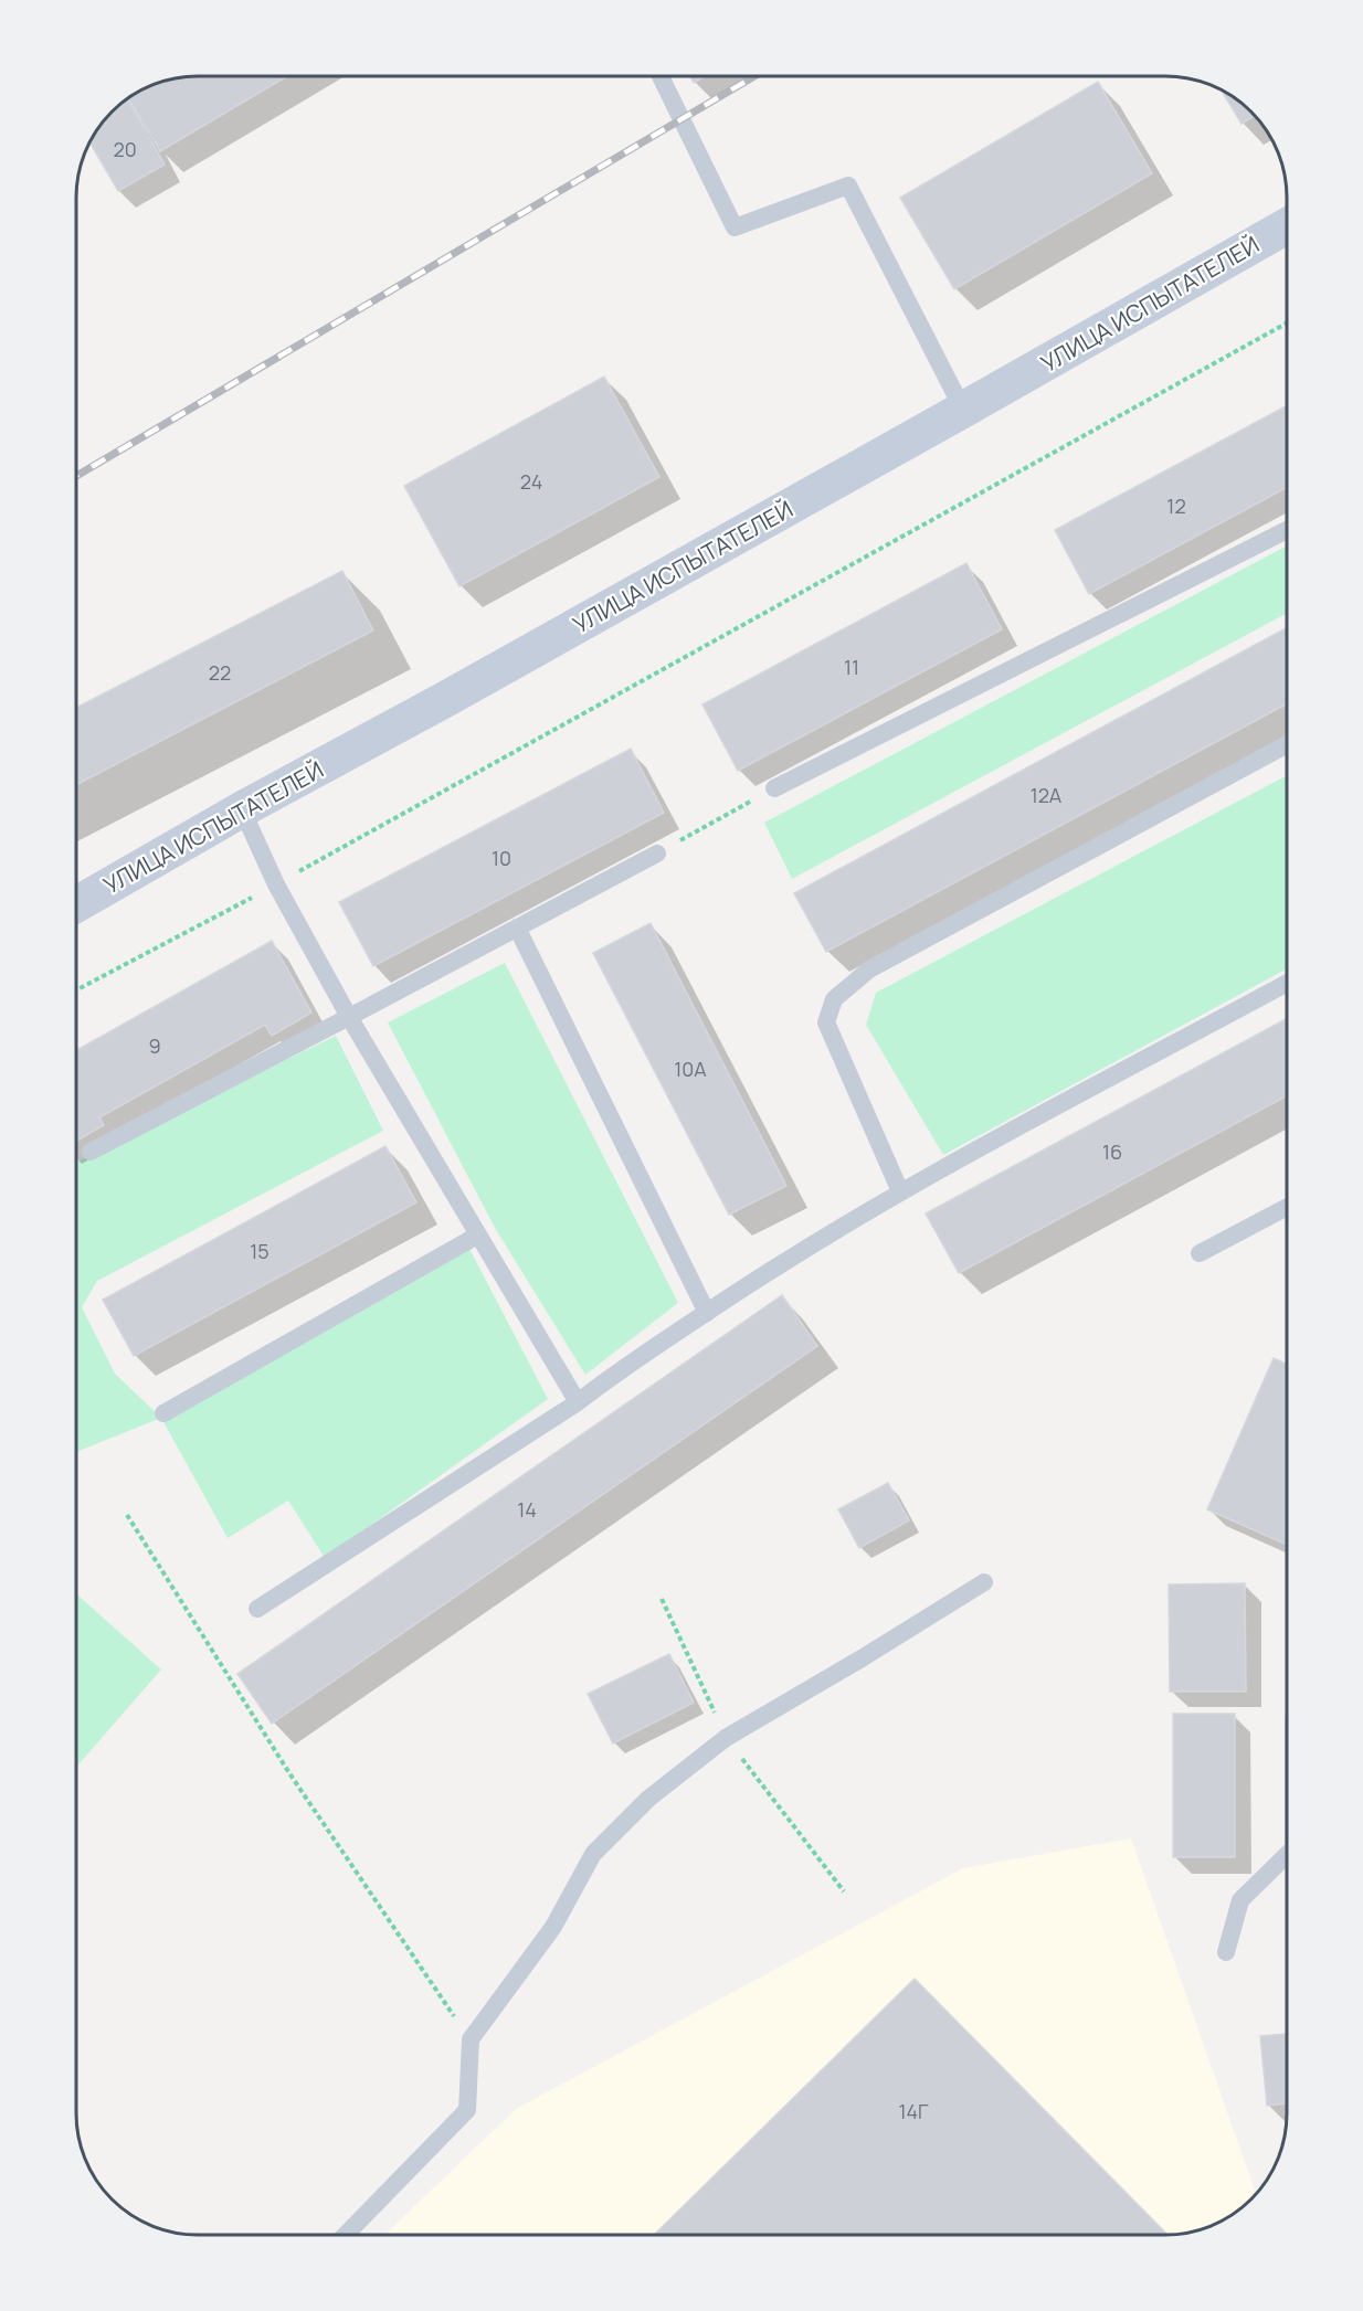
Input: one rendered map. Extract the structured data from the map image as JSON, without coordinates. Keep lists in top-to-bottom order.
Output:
{
  "streets": {
    "main road": ["УЛИЦА ИСПЫТАТЕЛЕЙ"]
  },
  "house_numbers": [
    "20",
    "24",
    "12",
    "11",
    "22",
    "12А",
    "10",
    "9",
    "10А",
    "16",
    "15",
    "14",
    "14Г"
  ]
}
